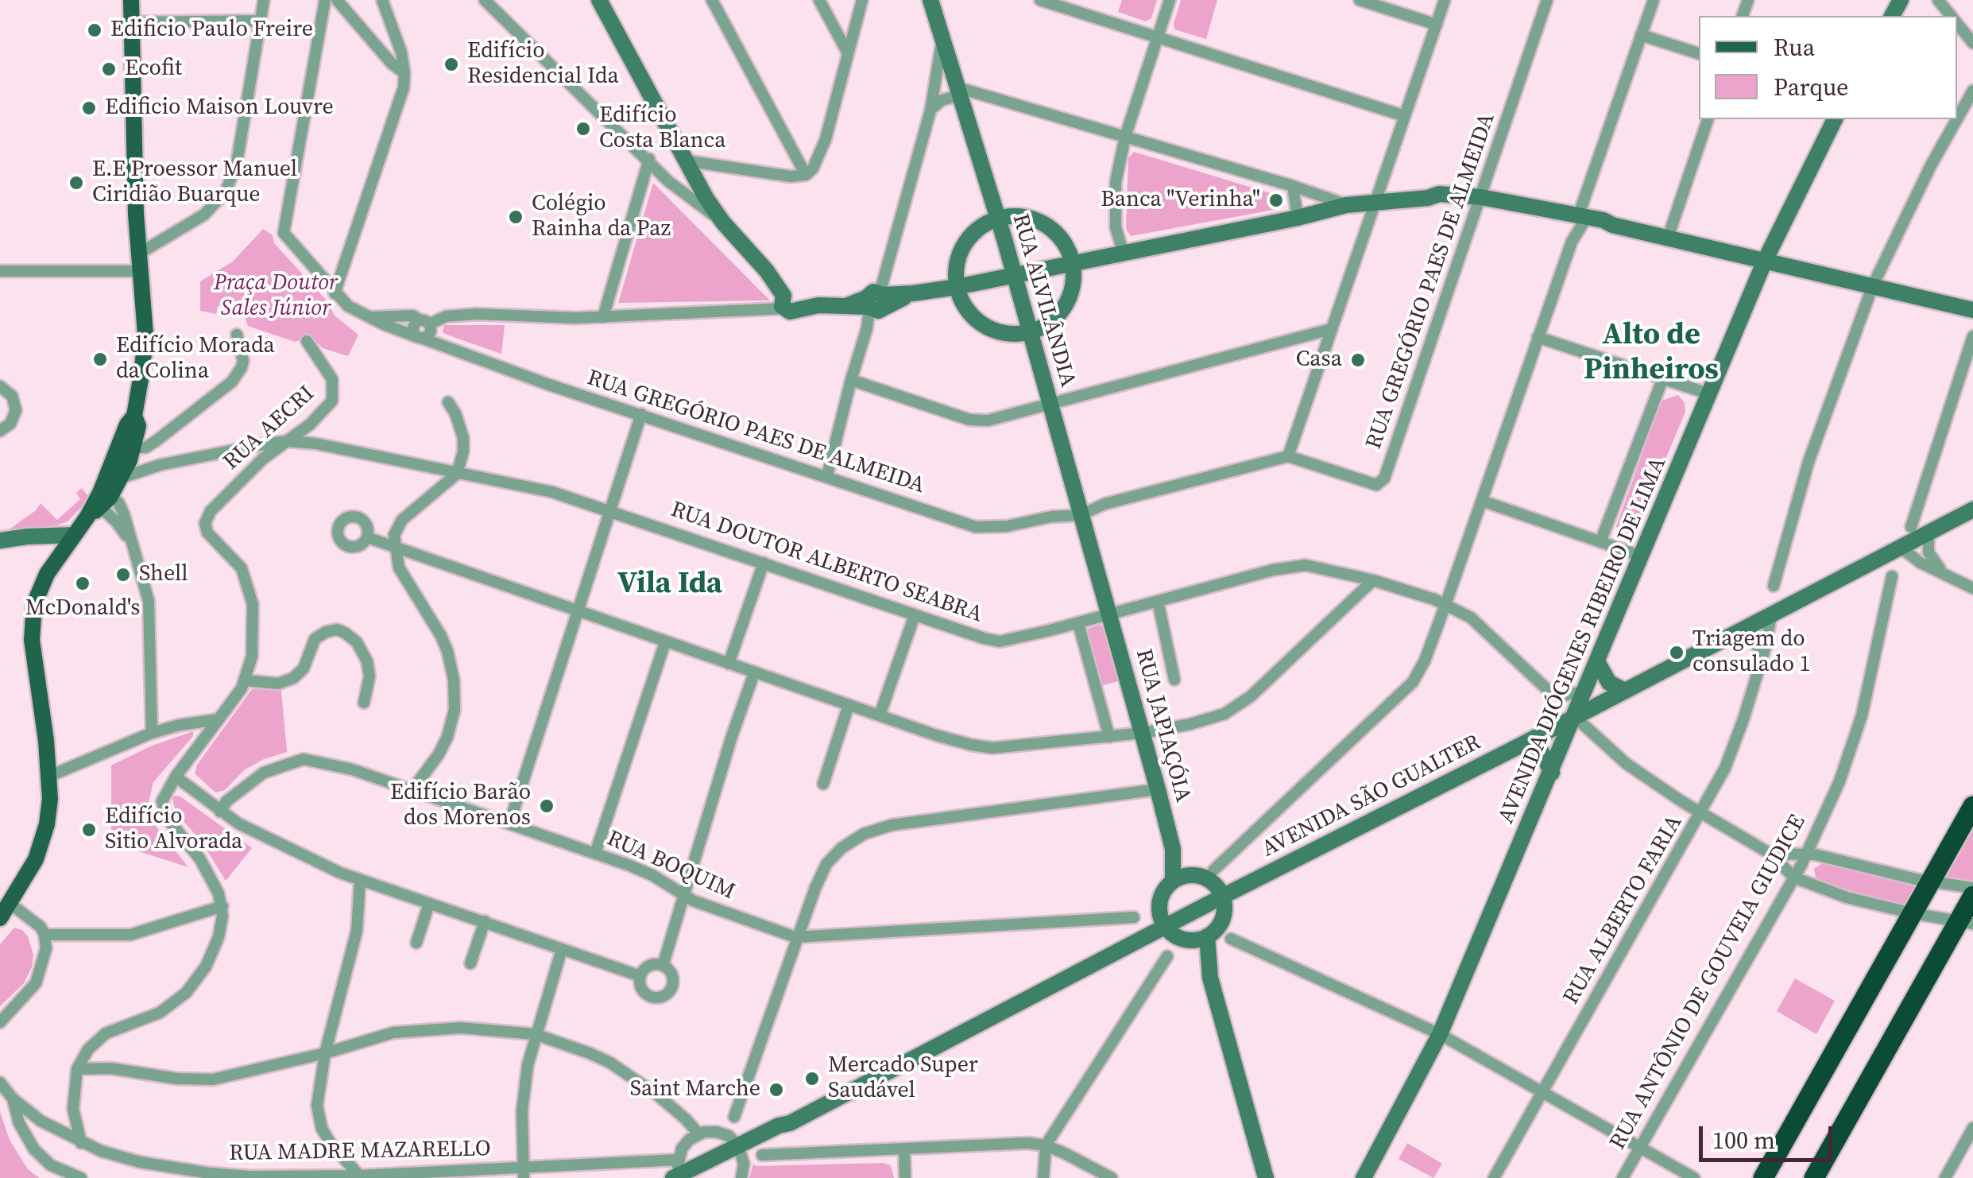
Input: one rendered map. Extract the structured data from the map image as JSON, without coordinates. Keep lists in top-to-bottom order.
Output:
{
  "streets": {
    "street": [
      "RUA GREGÓRIO PAES DE ALMEIDA",
      "RUA ALVILÂNDIA",
      "RUA AECRI",
      "RUA DOUTOR ALBERTO SEABRA",
      "AVENIDA DIÓGENES RIBEIRO DE LIMA",
      "RUA JAPIAÇÓIA",
      "AVENIDA SÃO GUALTER",
      "RUA BOQUIM",
      "RUA ALBERTO FARIA",
      "RUA ANTÔNIO DE GOUVEIA GIUDICE",
      "RUA MADRE MAZARELLO"
    ]
  },
  "crossings": [
    ["RUA GREGÓRIO PAES DE ALMEIDA", "RUA ALVILÂNDIA"],
    ["RUA ALVILÂNDIA", "RUA DOUTOR ALBERTO SEABRA"],
    ["RUA ALVILÂNDIA", "RUA JAPIAÇÓIA"],
    ["RUA AECRI", "RUA DOUTOR ALBERTO SEABRA"],
    ["RUA DOUTOR ALBERTO SEABRA", "AVENIDA DIÓGENES RIBEIRO DE LIMA"],
    ["RUA DOUTOR ALBERTO SEABRA", "RUA JAPIAÇÓIA"],
    ["AVENIDA DIÓGENES RIBEIRO DE LIMA", "AVENIDA SÃO GUALTER"],
    ["RUA JAPIAÇÓIA", "AVENIDA SÃO GUALTER"],
    ["AVENIDA SÃO GUALTER", "RUA ALBERTO FARIA"],
    ["AVENIDA SÃO GUALTER", "RUA MADRE MAZARELLO"]
  ],
  "districts": ["Alto de Pinheiros", "Vila Ida"],
  "parks": ["Praça Doutor Sales Júnior"],
  "places": [
    "Edificio Paulo Freire",
    "Edifício Residencial Ida",
    "Ecofit",
    "Edificio Maison Louvre",
    "Edifício Costa Blanca",
    "E.E Proessor Manuel Ciridião Buarque",
    "Banca \"Verinha\"",
    "Colégio Rainha da Paz",
    "Edifício Morada da Colina",
    "Casa",
    "Shell",
    "McDonald's",
    "Triagem do consulado 1",
    "Edifício Barão dos Morenos",
    "Edifício Sitio Alvorada",
    "Mercado Super Saudável",
    "Saint Marche"
  ],
  "legend": ["Rua", "Parque"],
  "scale_bar": "100 m"
}
